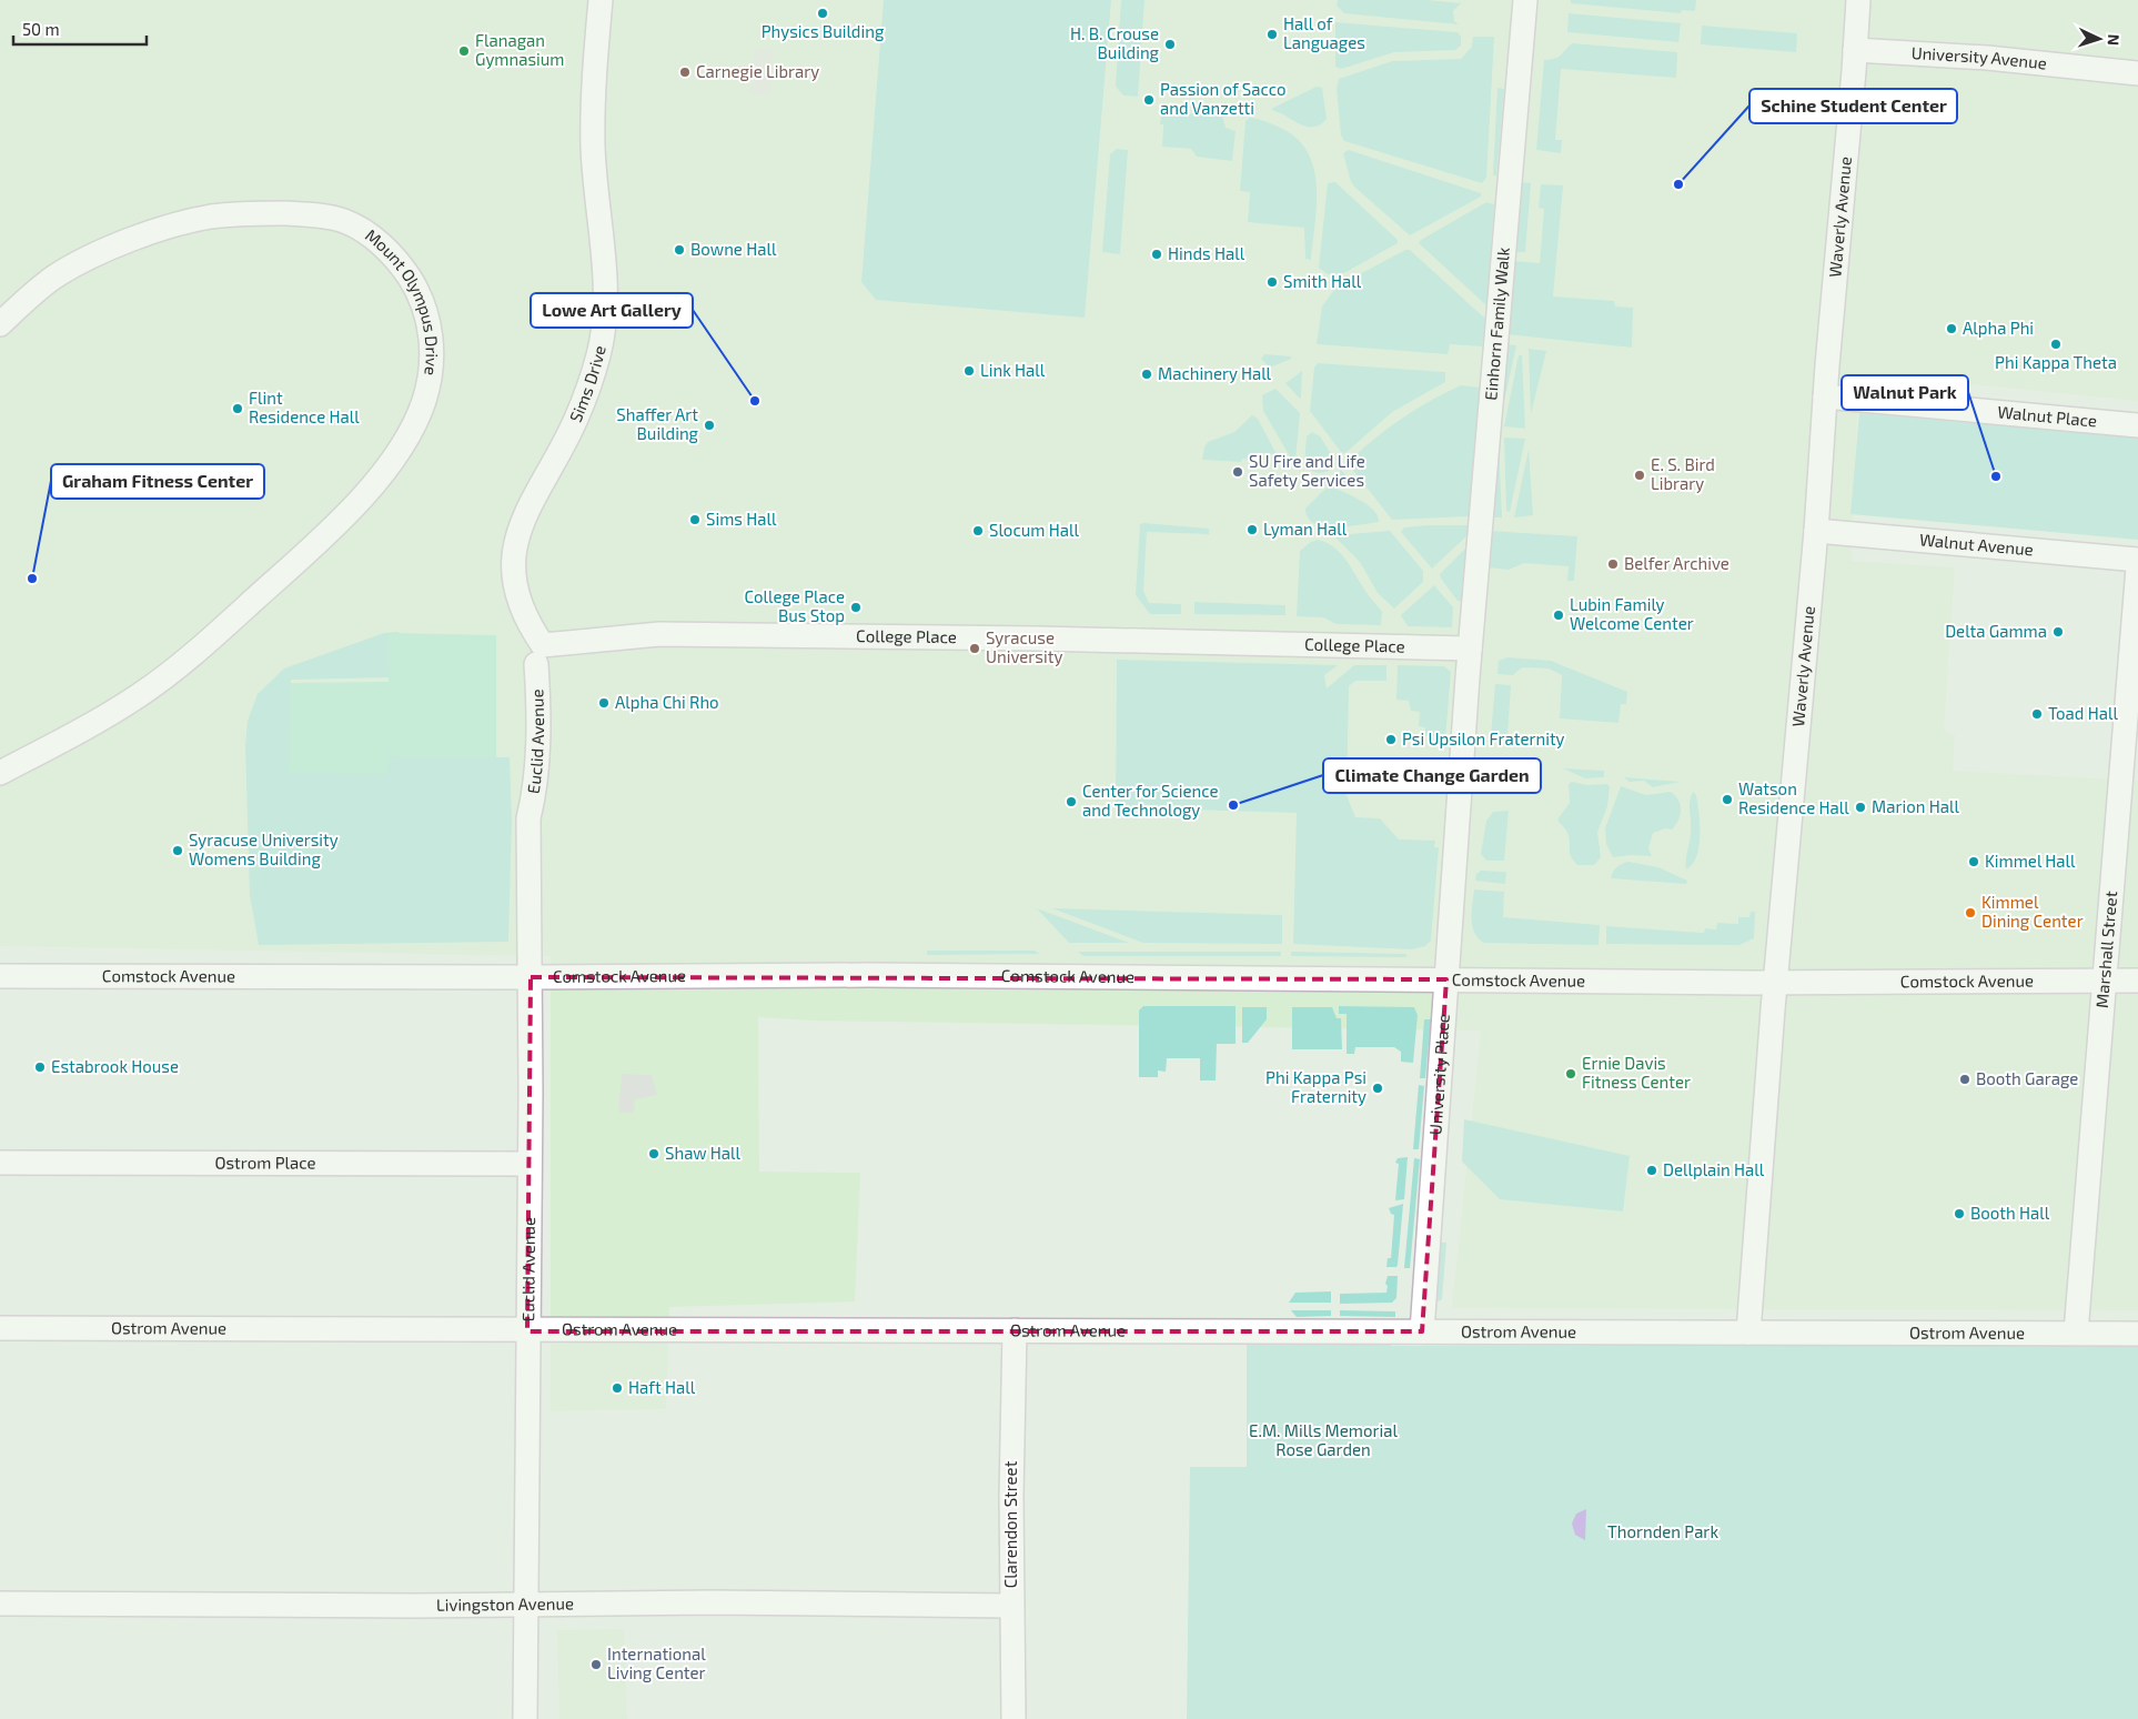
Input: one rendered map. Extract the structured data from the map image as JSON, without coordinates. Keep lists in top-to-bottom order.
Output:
{
  "streets": {
    "street": [
      "University Avenue",
      "Waverly Avenue",
      "Mount Olympus Drive",
      "Einhorn Family Walk",
      "Sims Drive",
      "Walnut Place",
      "Walnut Avenue",
      "College Place",
      "Euclid Avenue",
      "Marshall Street",
      "Comstock Avenue",
      "University Place",
      "Ostrom Place",
      "Ostrom Avenue",
      "Clarendon Street",
      "Livingston Avenue"
    ]
  },
  "crossings": [
    ["University Avenue", "Waverly Avenue"],
    ["Waverly Avenue", "Walnut Place"],
    ["Waverly Avenue", "Walnut Avenue"],
    ["Waverly Avenue", "Comstock Avenue"],
    ["Waverly Avenue", "Ostrom Avenue"],
    ["Einhorn Family Walk", "College Place"],
    ["Einhorn Family Walk", "University Place"],
    ["Sims Drive", "College Place"],
    ["Sims Drive", "Euclid Avenue"],
    ["College Place", "Euclid Avenue"],
    ["College Place", "University Place"],
    ["Euclid Avenue", "Comstock Avenue"],
    ["Euclid Avenue", "Ostrom Place"],
    ["Euclid Avenue", "Ostrom Avenue"],
    ["Euclid Avenue", "Livingston Avenue"],
    ["Marshall Street", "Comstock Avenue"],
    ["Marshall Street", "Ostrom Avenue"],
    ["Comstock Avenue", "University Place"],
    ["University Place", "Ostrom Avenue"],
    ["Ostrom Avenue", "Clarendon Street"],
    ["Clarendon Street", "Livingston Avenue"]
  ],
  "parks": ["E.M. Mills Memorial Rose Garden", "Thornden Park"],
  "places": [
    "Physics Building",
    "Hall of Languages",
    "H. B. Crouse Building",
    "Flanagan Gymnasium",
    "Carnegie Library",
    "Passion of Sacco and Vanzetti",
    "Schine Student Center",
    "Bowne Hall",
    "Hinds Hall",
    "Smith Hall",
    "Alpha Phi",
    "Phi Kappa Theta",
    "Link Hall",
    "Machinery Hall",
    "Lowe Art Gallery",
    "Flint Residence Hall",
    "Shaffer Art Building",
    "SU Fire and Life Safety Services",
    "E. S. Bird Library",
    "Walnut Park",
    "Sims Hall",
    "Lyman Hall",
    "Slocum Hall",
    "Belfer Archive",
    "Graham Fitness Center",
    "College Place Bus Stop",
    "Lubin Family Welcome Center",
    "Delta Gamma",
    "Syracuse University",
    "Alpha Chi Rho",
    "Toad Hall",
    "Psi Upsilon Fraternity",
    "Watson Residence Hall",
    "Center for Science and Technology",
    "Climate Change Garden",
    "Marion Hall",
    "Syracuse University Womens Building",
    "Kimmel Hall",
    "Kimmel Dining Center",
    "Estabrook House",
    "Ernie Davis Fitness Center",
    "Booth Garage",
    "Phi Kappa Psi Fraternity",
    "Shaw Hall",
    "Dellplain Hall",
    "Booth Hall",
    "Haft Hall",
    "International Living Center"
  ],
  "scale_bar": "50 m",
  "north": "right"
}
